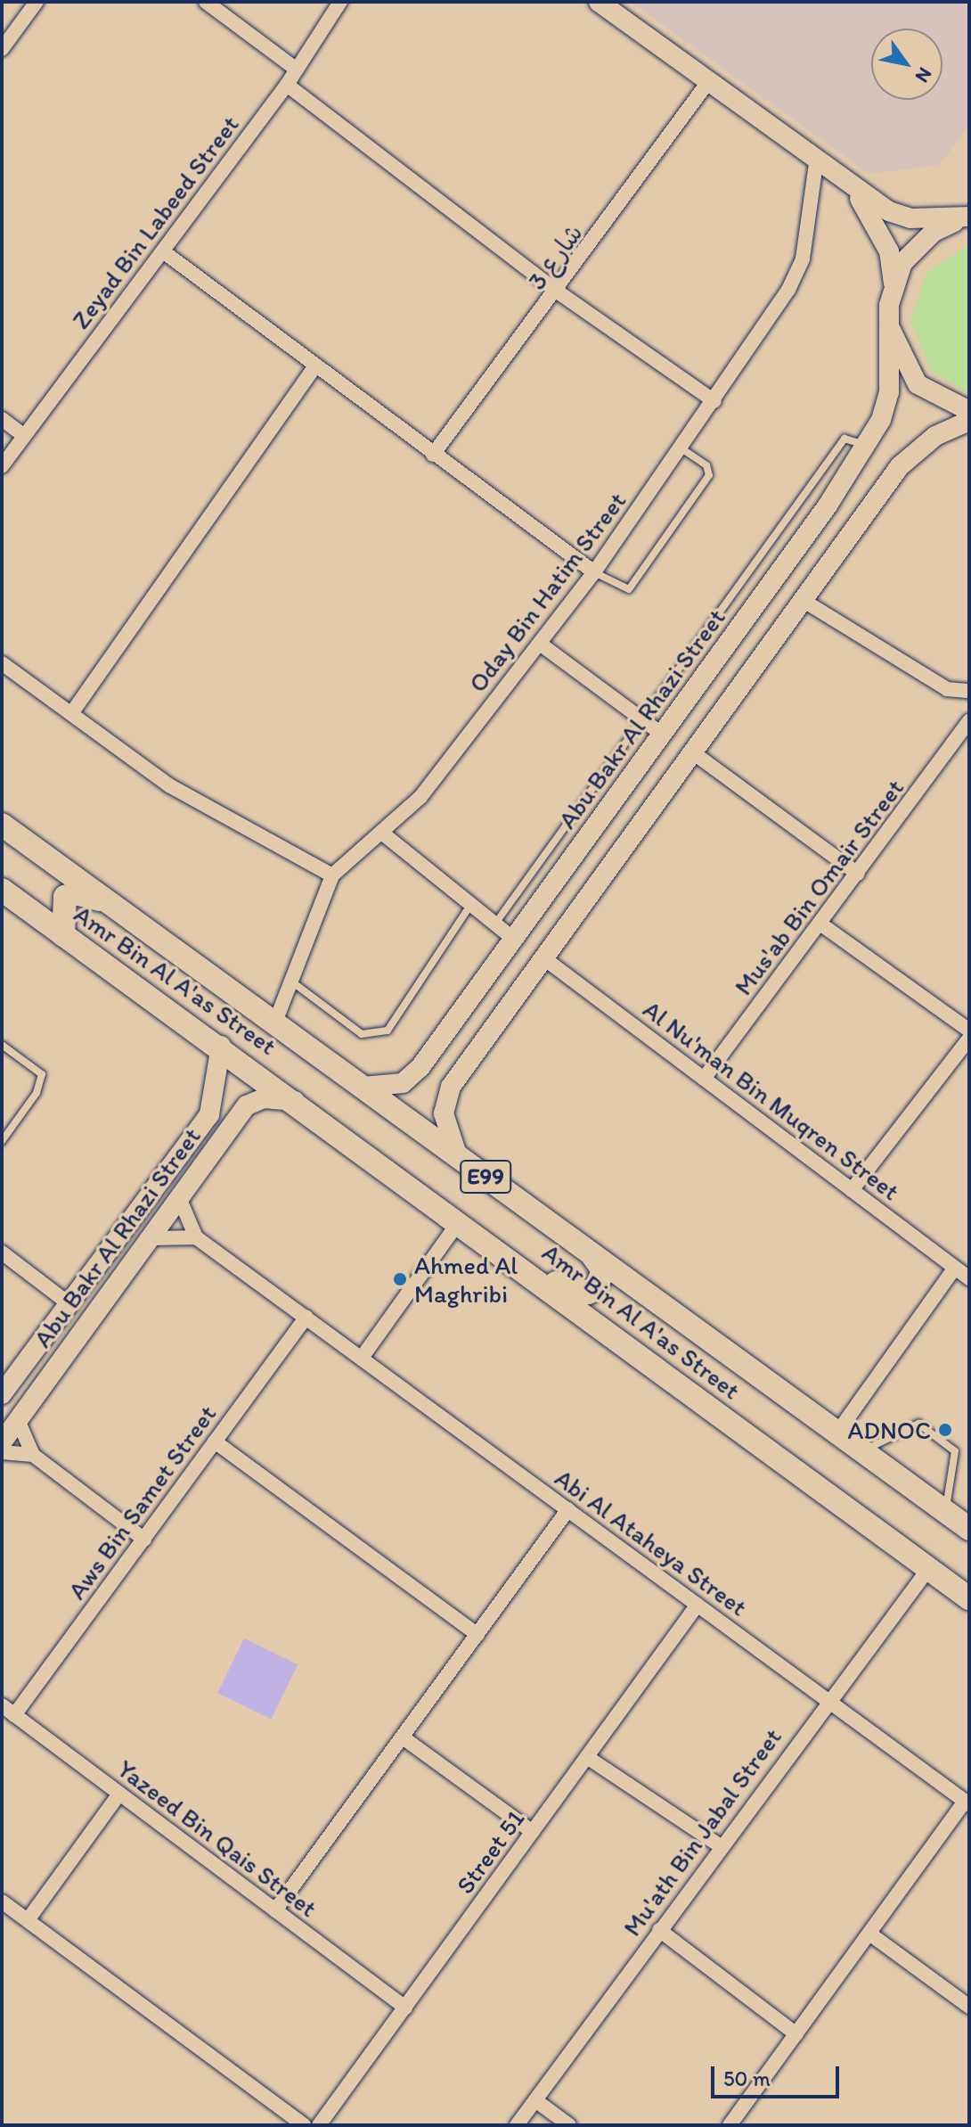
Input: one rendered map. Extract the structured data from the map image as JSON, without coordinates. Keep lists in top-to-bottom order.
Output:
{
  "streets": {
    "main road": ["Amr Bin Al A'as Street", "E99"],
    "street": [
      "Zeyad Bin Labeed Street",
      "شارع 3",
      "Oday Bin Hatim Street",
      "Abu Bakr Al Rhazi Street",
      "Mus'ab Bin Omair Street",
      "Al Nu'man Bin Muqren Street",
      "Aws Bin Samet Street",
      "Abi Al Ataheya Street",
      "Mu'ath Bin Jabal Street",
      "Yazeed Bin Qais Street",
      "Street 51"
    ]
  },
  "crossings": [
    ["Abu Bakr Al Rhazi Street", "Amr Bin Al A'as Street"],
    ["Mus'ab Bin Omair Street", "Al Nu'man Bin Muqren Street"],
    ["Amr Bin Al A'as Street", "Mu'ath Bin Jabal Street"],
    ["Aws Bin Samet Street", "Abi Al Ataheya Street"],
    ["Aws Bin Samet Street", "Yazeed Bin Qais Street"],
    ["Abi Al Ataheya Street", "Mu'ath Bin Jabal Street"],
    ["Abi Al Ataheya Street", "Street 51"],
    ["Yazeed Bin Qais Street", "Street 51"]
  ],
  "places": ["Ahmed Al Maghribi", "ADNOC"],
  "scale_bar": "50 m",
  "north": "bottom right"
}
